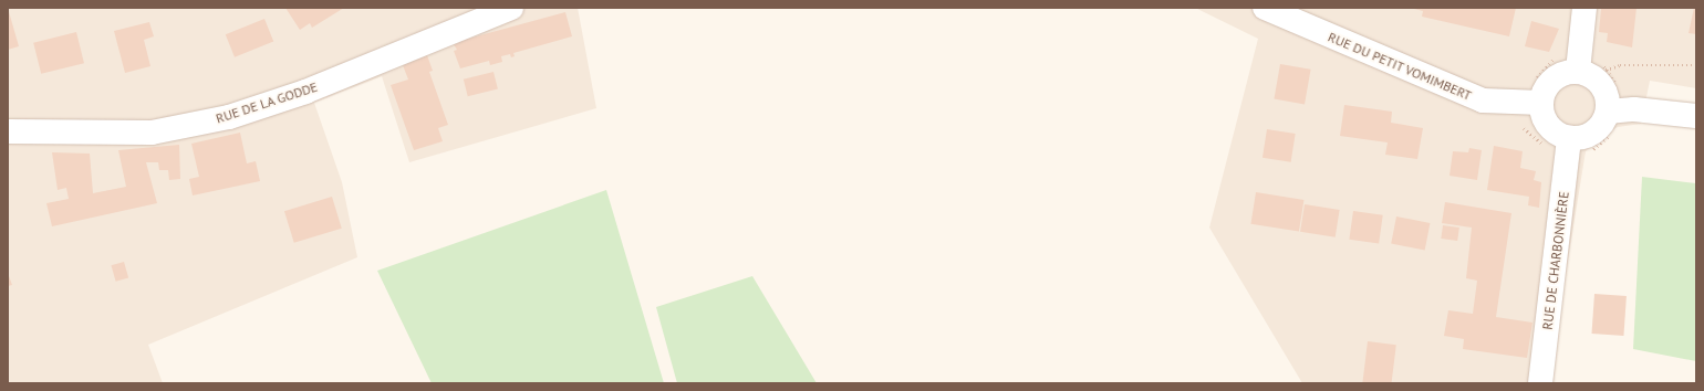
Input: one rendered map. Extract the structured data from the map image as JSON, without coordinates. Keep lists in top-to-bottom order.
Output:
{
  "streets": {
    "street": ["RUE DU PETIT VOMIMBERT", "RUE DE LA GODDE", "RUE DE CHARBONNIÈRE"]
  },
  "crossings": [
    ["RUE DU PETIT VOMIMBERT", "RUE DE CHARBONNIÈRE"]
  ]
}
